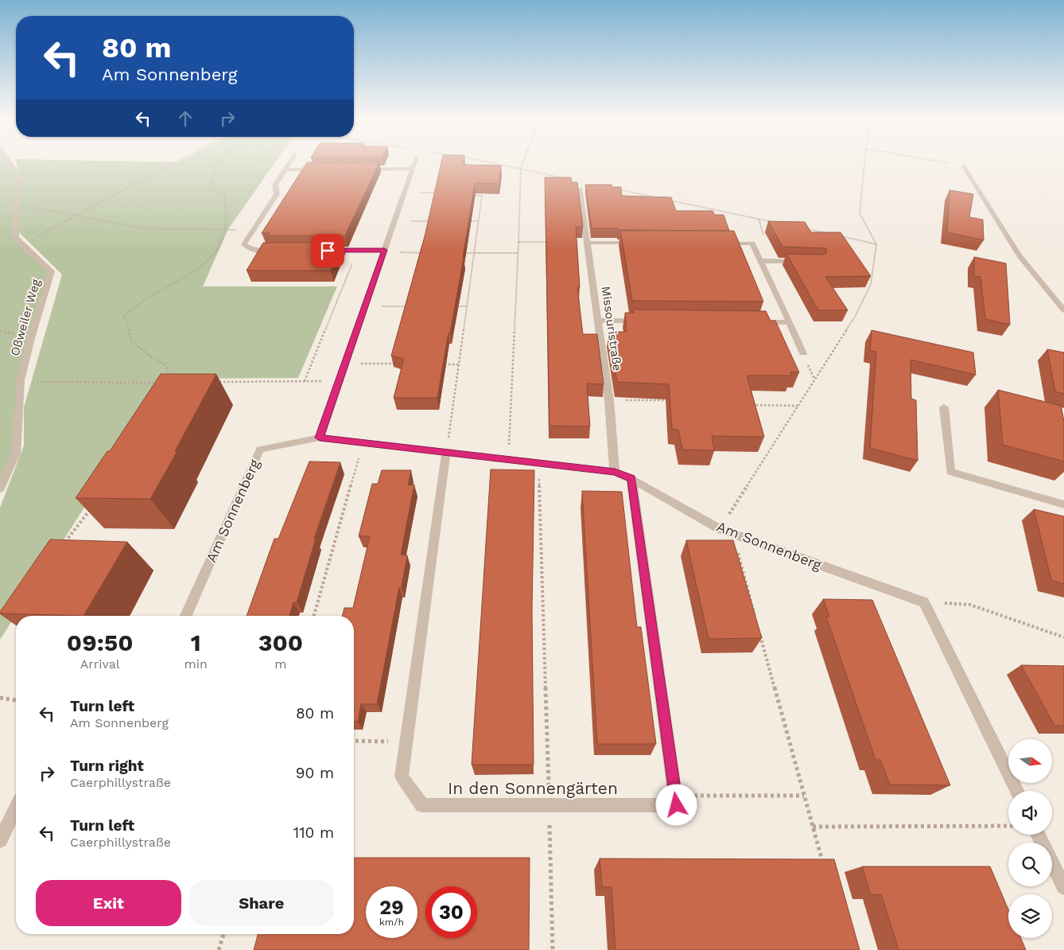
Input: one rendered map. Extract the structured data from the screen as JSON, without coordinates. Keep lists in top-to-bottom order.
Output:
{
  "streets": {
    "street": [
      "Oßweiler Weg",
      "Missouristraße",
      "Am Sonnenberg",
      "In den Sonnengärten"
    ]
  },
  "crossings": [
    ["Missouristraße", "Am Sonnenberg"],
    ["Am Sonnenberg", "In den Sonnengärten"]
  ],
  "north": "right",
  "page": {
    "turn": ["80 m", "Am Sonnenberg"],
    "eta": [
      "09:50",
      "Arrival",
      "1",
      "min",
      "300",
      "m"
    ],
    "list": [
      {
        "name": "Turn left",
        "note": "Am Sonnenberg",
        "value": "80 m"
      },
      {
        "name": "Turn right",
        "note": "Caerphillystraße",
        "value": "90 m"
      },
      {
        "name": "Turn left",
        "note": "Caerphillystraße",
        "value": "110 m"
      }
    ],
    "buttons": ["Exit", "Share"],
    "speed": "29 km/h",
    "limit": "30"
  }
}
